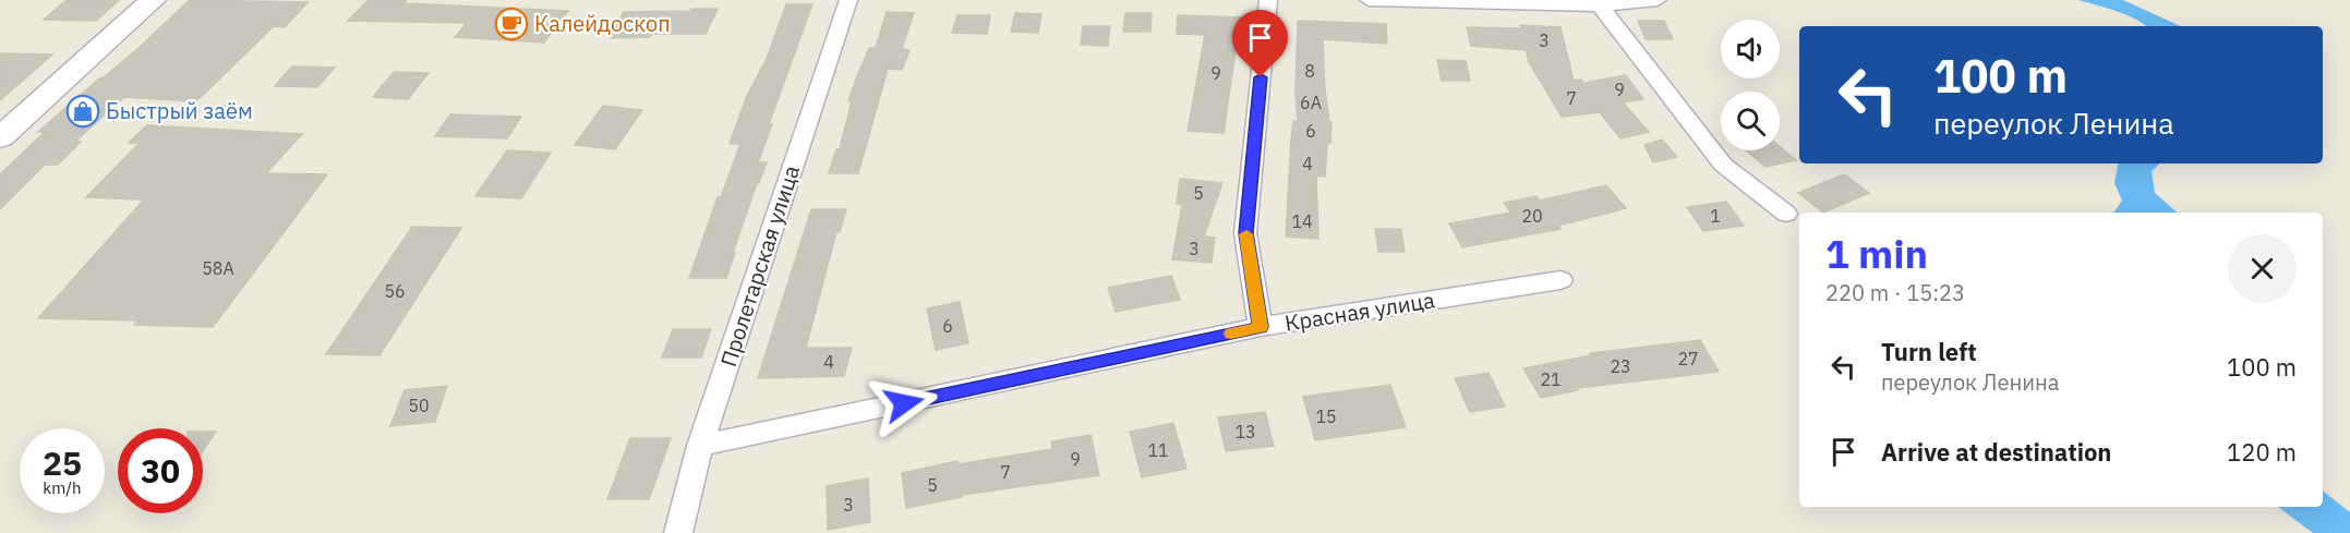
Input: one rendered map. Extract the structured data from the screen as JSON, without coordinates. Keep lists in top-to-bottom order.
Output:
{
  "streets": {
    "street": ["Пролетарская улица", "Красная улица"]
  },
  "crossings": [
    ["Пролетарская улица", "Красная улица"]
  ],
  "places": {
    "cafe": ["Калейдоскоп"],
    "shop": ["Быстрый заём"]
  },
  "house_numbers": [
    "3",
    "8",
    "9",
    "9",
    "7",
    "6А",
    "6",
    "4",
    "5",
    "20",
    "1",
    "14",
    "3",
    "58А",
    "56",
    "6",
    "27",
    "4",
    "23",
    "21",
    "50",
    "15",
    "13",
    "11",
    "9",
    "7",
    "5",
    "3"
  ],
  "page": {
    "turn": ["100 m", "переулок Ленина"],
    "heading": ["1 min", "220 m · 15:23"],
    "list": [
      {
        "name": "Turn left",
        "note": "переулок Ленина",
        "value": "100 m"
      },
      {
        "name": "Arrive at destination",
        "value": "120 m"
      }
    ],
    "speed": "25 km/h",
    "limit": "30"
  }
}
